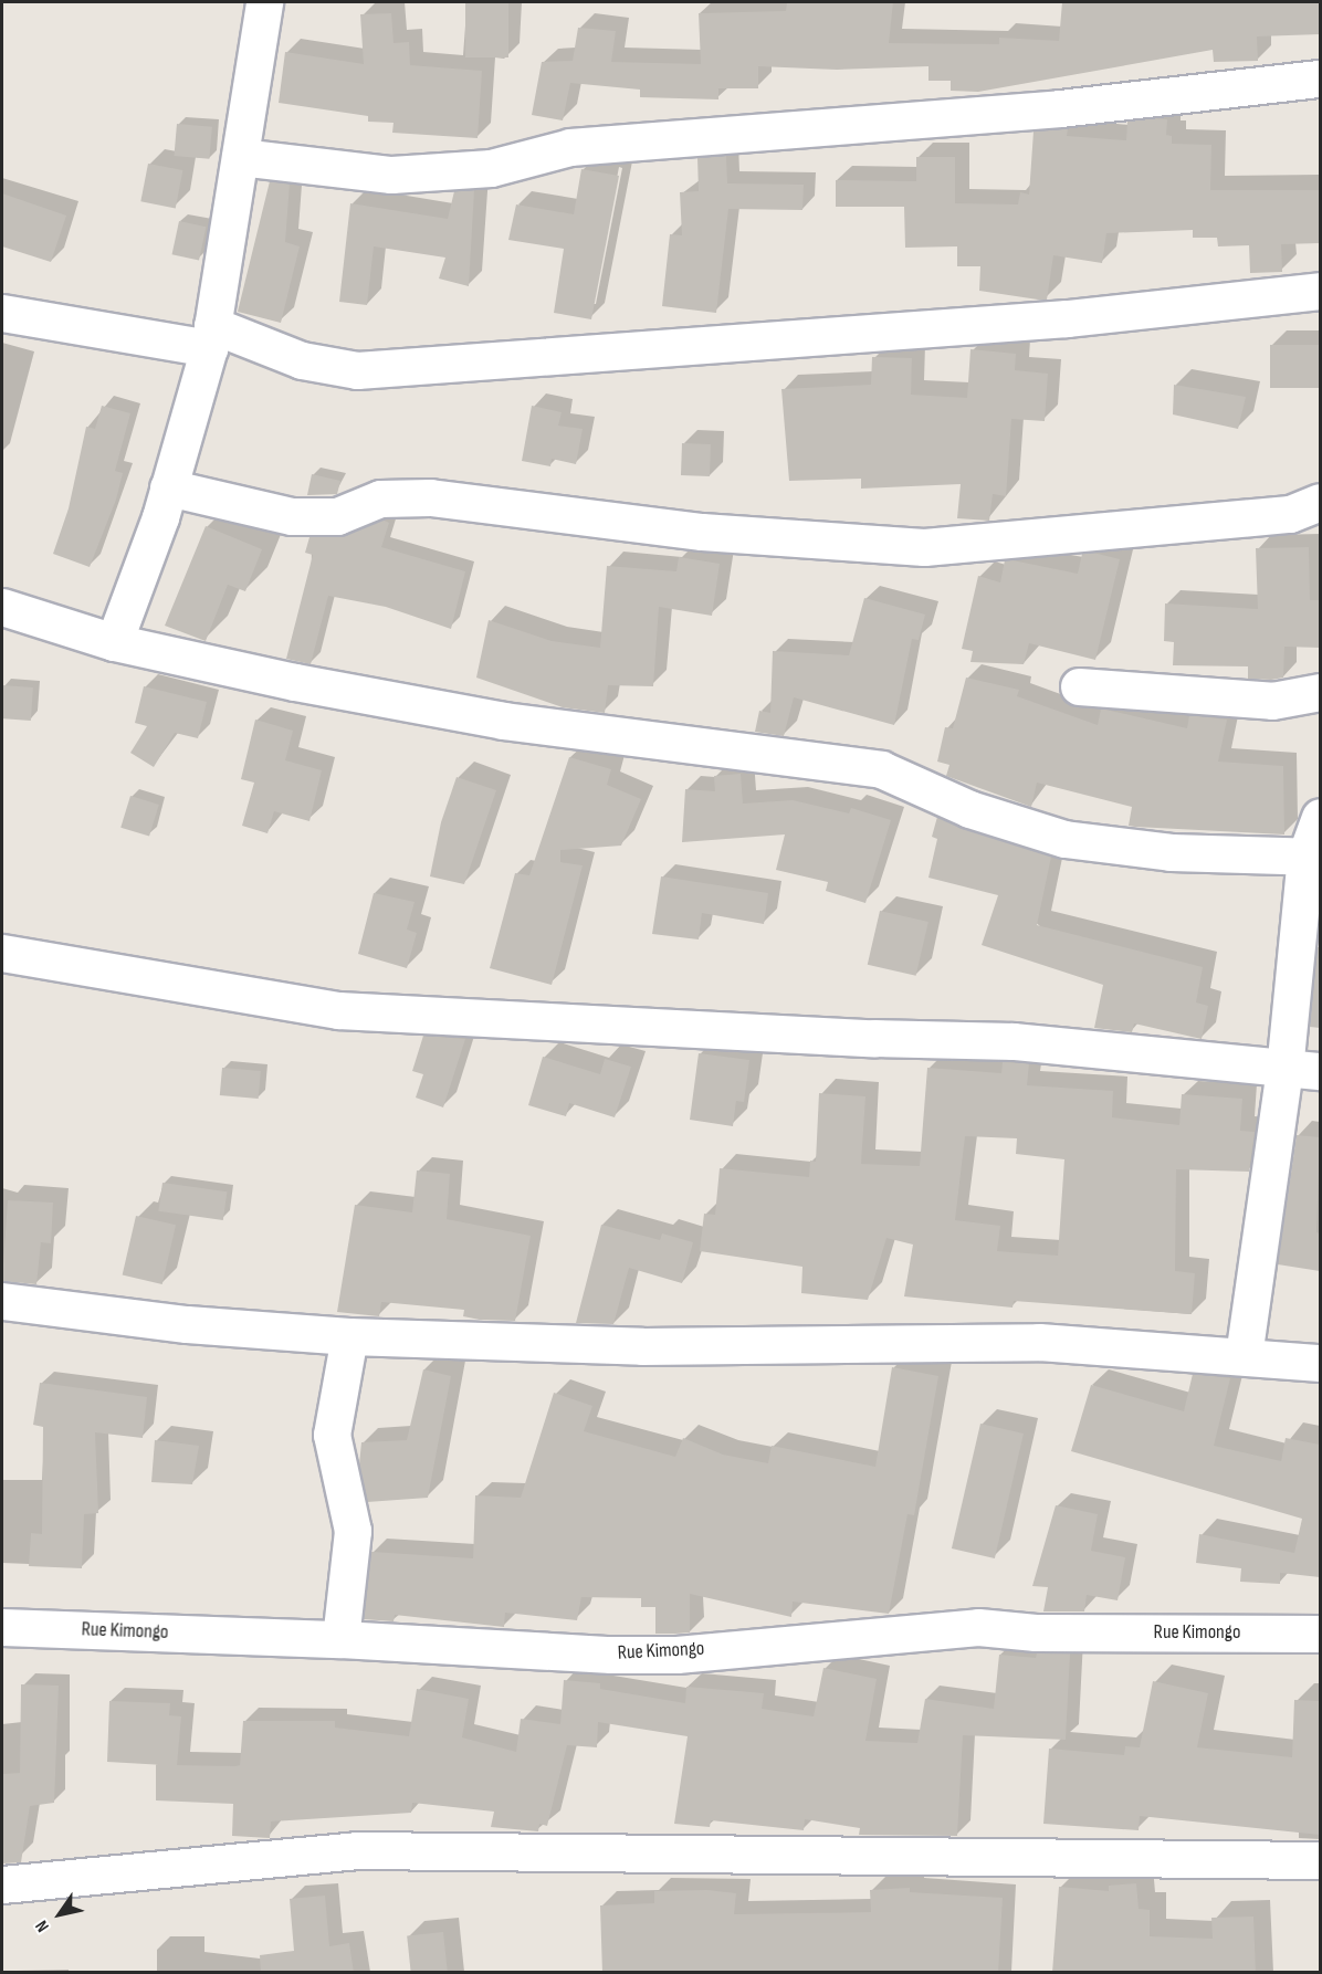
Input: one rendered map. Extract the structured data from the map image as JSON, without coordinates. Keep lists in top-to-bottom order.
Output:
{
  "streets": {
    "street": ["Rue Kimongo"]
  },
  "north": "bottom left"
}
